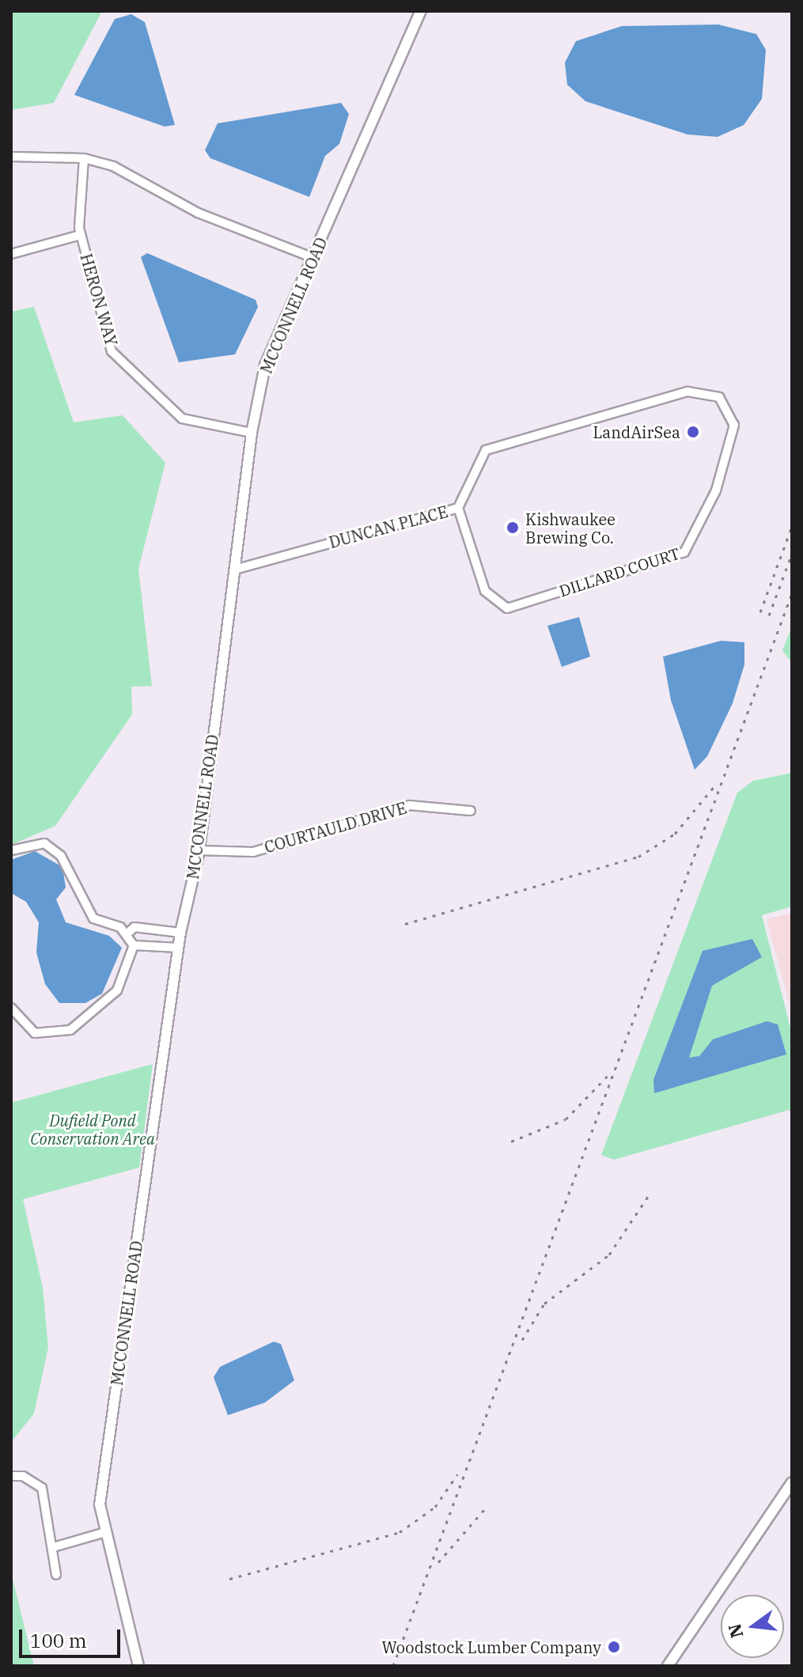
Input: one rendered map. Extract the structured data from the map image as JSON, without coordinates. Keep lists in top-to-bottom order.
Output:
{
  "streets": {
    "street": [
      "HERON WAY",
      "MCCONNELL ROAD",
      "DUNCAN PLACE",
      "DILLARD COURT",
      "COURTAULD DRIVE"
    ]
  },
  "crossings": [
    ["HERON WAY", "MCCONNELL ROAD"],
    ["MCCONNELL ROAD", "DUNCAN PLACE"],
    ["MCCONNELL ROAD", "COURTAULD DRIVE"],
    ["DUNCAN PLACE", "DILLARD COURT"]
  ],
  "parks": ["Dufield Pond Conservation Area"],
  "places": ["LandAirSea", "Kishwaukee Brewing Co.", "Woodstock Lumber Company"],
  "scale_bar": "100 m",
  "north": "left"
}
